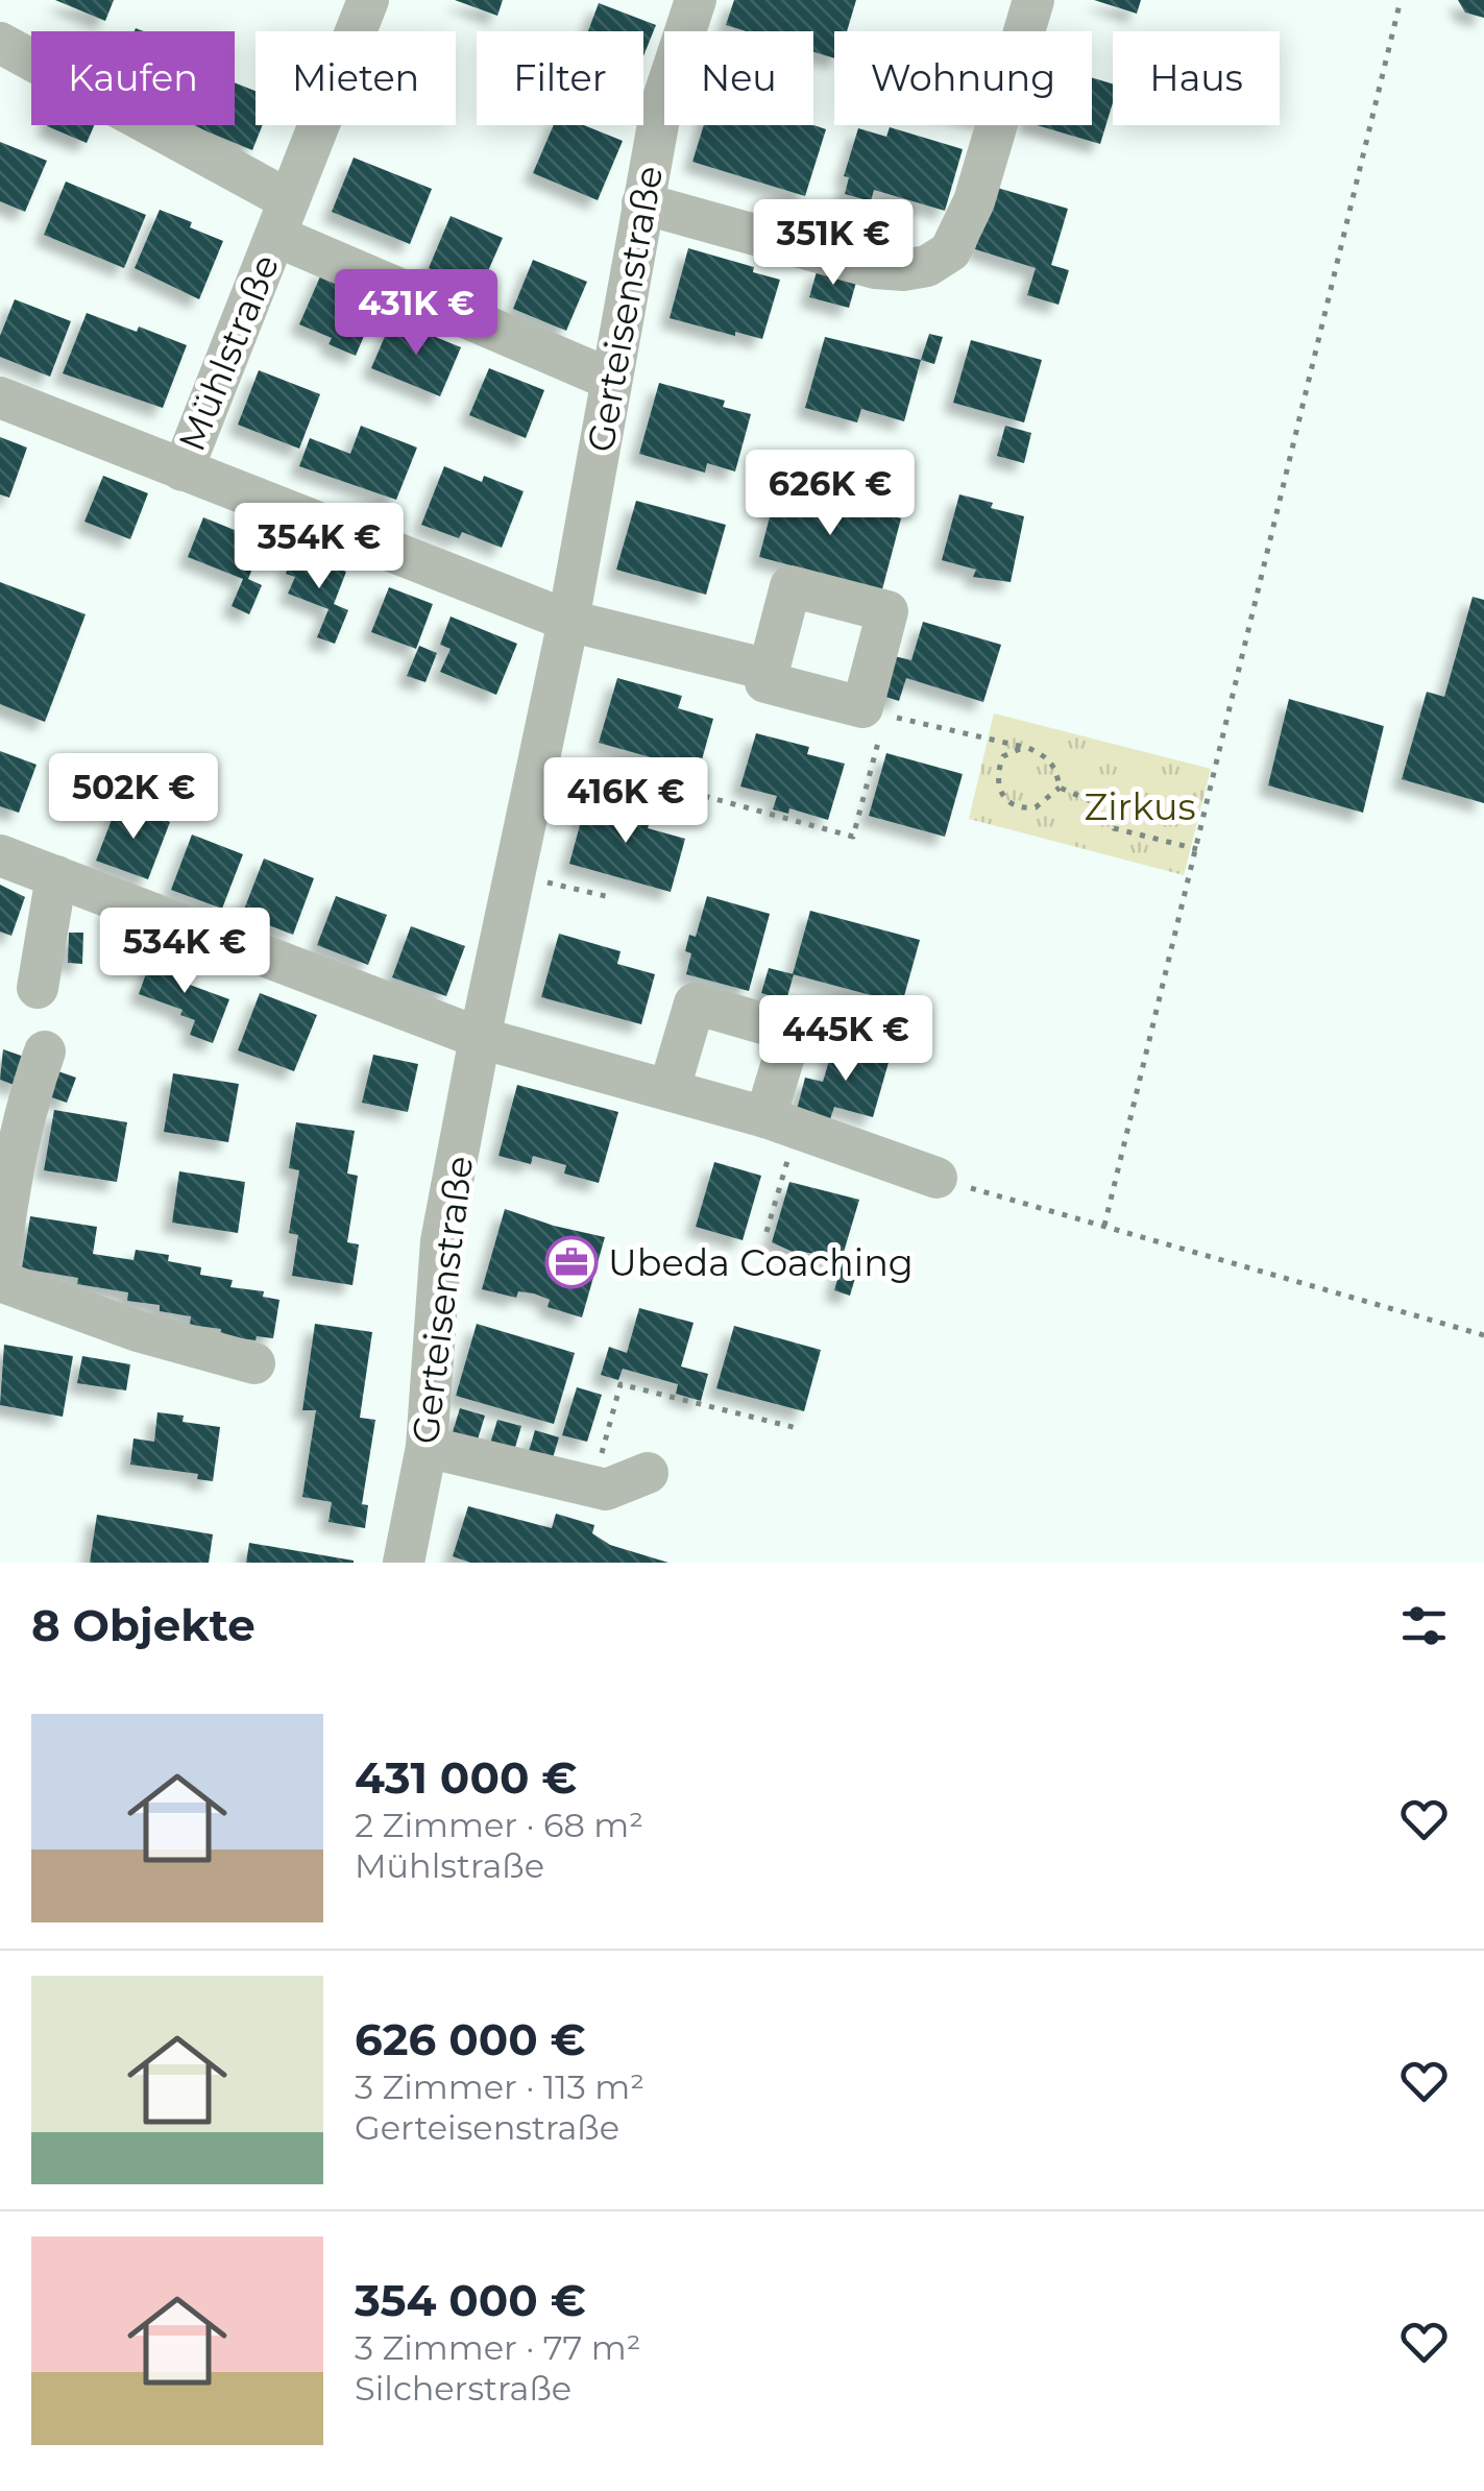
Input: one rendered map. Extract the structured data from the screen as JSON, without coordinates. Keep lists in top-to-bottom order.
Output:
{
  "streets": {
    "street": ["Gerteisenstraße", "Mühlstraße"]
  },
  "crossings": [
    ["Gerteisenstraße", "Mühlstraße"]
  ],
  "parks": ["Zirkus"],
  "places": {
    "office": ["Ubeda Coaching"]
  },
  "page": {
    "chip": [
      "Kaufen",
      "Mieten",
      "Filter",
      "Neu",
      "Wohnung",
      "Haus"
    ],
    "price": [
      "351K €",
      "431K €",
      "626K €",
      "354K €",
      "502K €",
      "416K €",
      "534K €",
      "445K €"
    ],
    "heading": "8 Objekte",
    "list": [
      {
        "name": "431 000 €",
        "note": "2 Zimmer · 68 m² · Mühlstraße"
      },
      {
        "name": "626 000 €",
        "note": "3 Zimmer · 113 m² · Gerteisenstraße"
      },
      {
        "name": "354 000 €",
        "note": "3 Zimmer · 77 m² · Silcherstraße"
      }
    ]
  }
}
